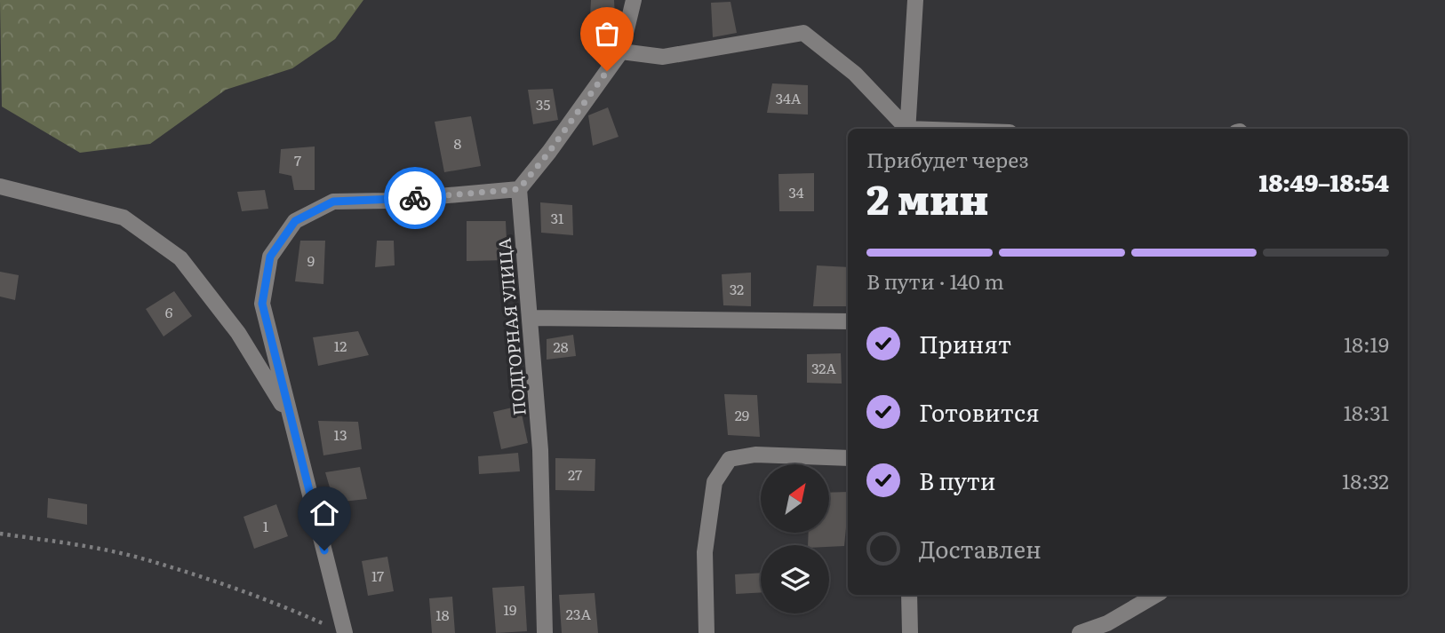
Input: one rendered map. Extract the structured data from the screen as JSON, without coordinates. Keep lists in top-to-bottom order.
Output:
{
  "streets": {
    "street": ["ПОДГОРНАЯ УЛИЦА"]
  },
  "house_numbers": [
    "34А",
    "35",
    "8",
    "7",
    "34",
    "31",
    "9",
    "32",
    "6",
    "12",
    "28",
    "32А",
    "29",
    "13",
    "27",
    "1",
    "17",
    "19",
    "23А",
    "18"
  ],
  "north": "top right",
  "page": {
    "heading": ["2 мин", "Прибудет через", "18:49–18:54"],
    "bar": "В пути · 140 m",
    "list": [
      ["Принят", "18:19"],
      ["Готовится", "18:31"],
      ["В пути", "18:32"],
      "Доставлен"
    ]
  }
}
